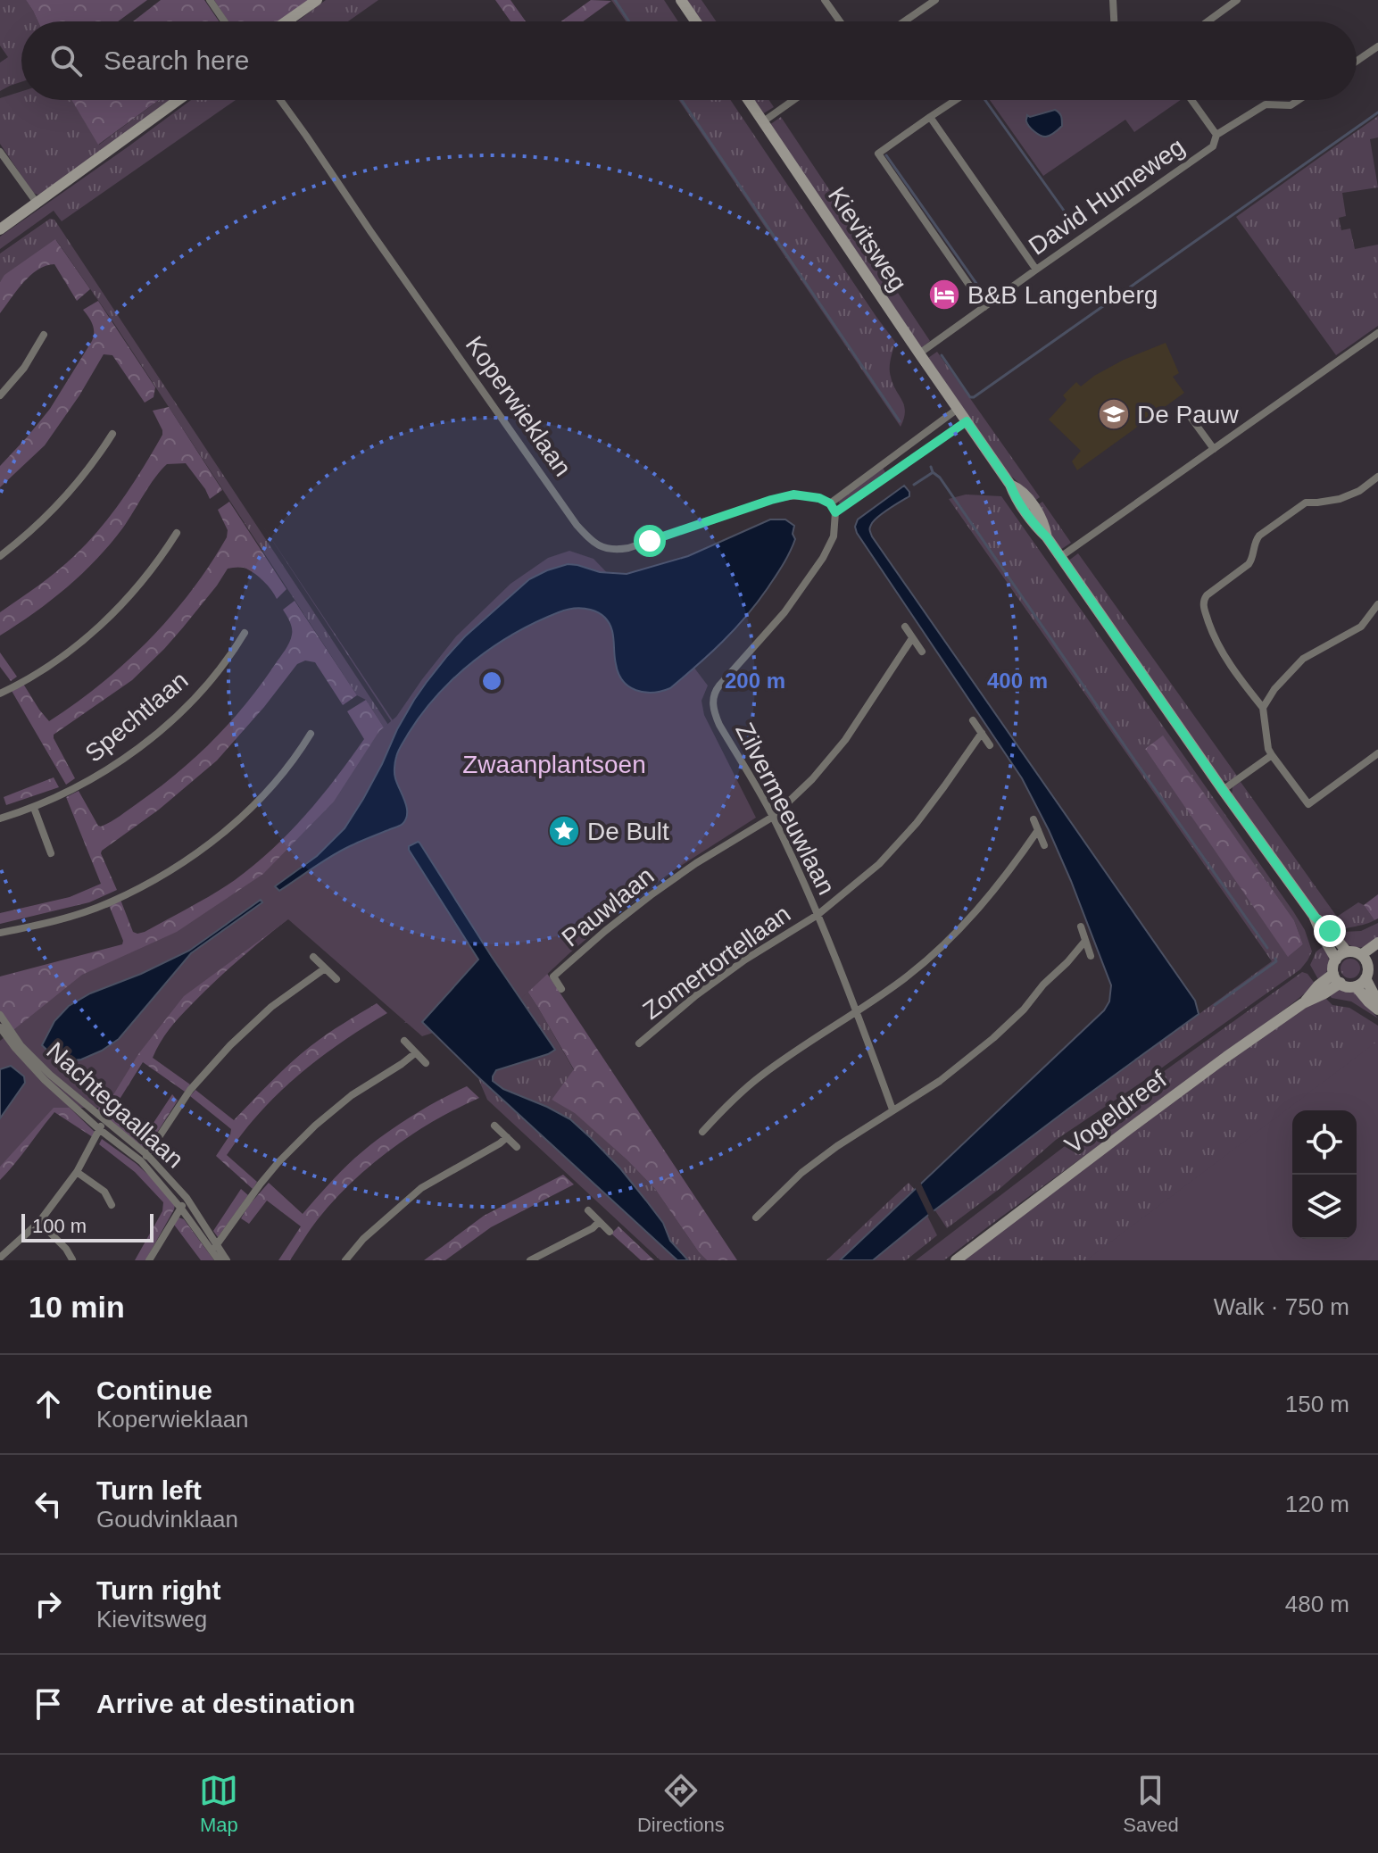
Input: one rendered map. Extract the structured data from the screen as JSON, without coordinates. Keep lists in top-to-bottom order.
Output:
{
  "streets": {
    "street": [
      "David Humeweg",
      "Kievitsweg",
      "Koperwieklaan",
      "Spechtlaan",
      "Zilvermeeuwlaan",
      "Pauwlaan",
      "Zomertortellaan",
      "Nachtegaallaan",
      "Vogeldreef"
    ]
  },
  "crossings": [
    ["David Humeweg", "Kievitsweg"],
    ["Kievitsweg", "Vogeldreef"],
    ["Zilvermeeuwlaan", "Pauwlaan"],
    ["Zilvermeeuwlaan", "Zomertortellaan"]
  ],
  "parks": ["Zwaanplantsoen"],
  "places": {
    "hotel": ["B&B Langenberg"],
    "school or university": ["De Pauw"],
    "place": ["De Bult"]
  },
  "scale_bar": "100 m",
  "page": {
    "search": "Search here",
    "scale": "100 m",
    "heading": ["10 min", "Walk · 750 m"],
    "list": [
      ["Continue", "Koperwieklaan", "150 m"],
      ["Turn left", "Goudvinklaan", "120 m"],
      ["Turn right", "Kievitsweg", "480 m"],
      "Arrive at destination"
    ],
    "nav": ["Map", "Directions", "Saved"]
  },
  "rings": ["200 m", "400 m"]
}
